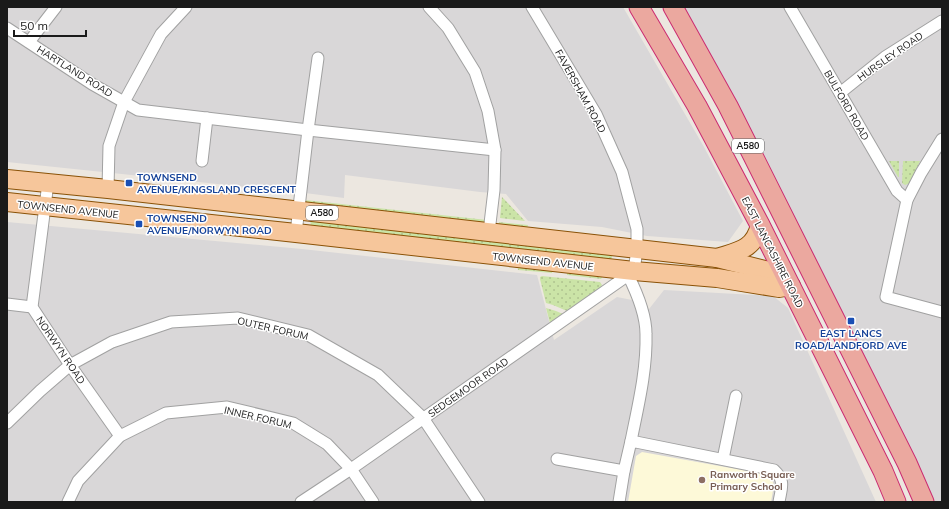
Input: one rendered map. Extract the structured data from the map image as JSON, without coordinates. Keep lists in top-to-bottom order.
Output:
{
  "streets": {
    "highway": ["A580", "EAST LANCASHIRE ROAD"],
    "main road": ["TOWNSEND AVENUE"],
    "street": [
      "HURSLEY ROAD",
      "HARTLAND ROAD",
      "FAVERSHAM ROAD",
      "BULFORD ROAD",
      "OUTER FORUM",
      "NORWYN ROAD",
      "SEDGEMOOR ROAD",
      "INNER FORUM"
    ]
  },
  "crossings": [
    ["HURSLEY ROAD", "BULFORD ROAD"],
    ["FAVERSHAM ROAD", "A580"],
    ["FAVERSHAM ROAD", "TOWNSEND AVENUE"],
    ["FAVERSHAM ROAD", "SEDGEMOOR ROAD"],
    ["A580", "TOWNSEND AVENUE"],
    ["A580", "EAST LANCASHIRE ROAD"],
    ["A580", "NORWYN ROAD"],
    ["TOWNSEND AVENUE", "EAST LANCASHIRE ROAD"],
    ["TOWNSEND AVENUE", "NORWYN ROAD"],
    ["TOWNSEND AVENUE", "SEDGEMOOR ROAD"],
    ["OUTER FORUM", "NORWYN ROAD"],
    ["OUTER FORUM", "SEDGEMOOR ROAD"],
    ["NORWYN ROAD", "INNER FORUM"],
    ["SEDGEMOOR ROAD", "INNER FORUM"]
  ],
  "places": {
    "transit": ["TOWNSEND AVENUE/KINGSLAND CRESCENT", "TOWNSEND AVENUE/NORWYN ROAD", "EAST LANCS ROAD/LANDFORD AVE"],
    "other": ["Ranworth Square Primary School"]
  },
  "scale_bar": "50 m"
}
